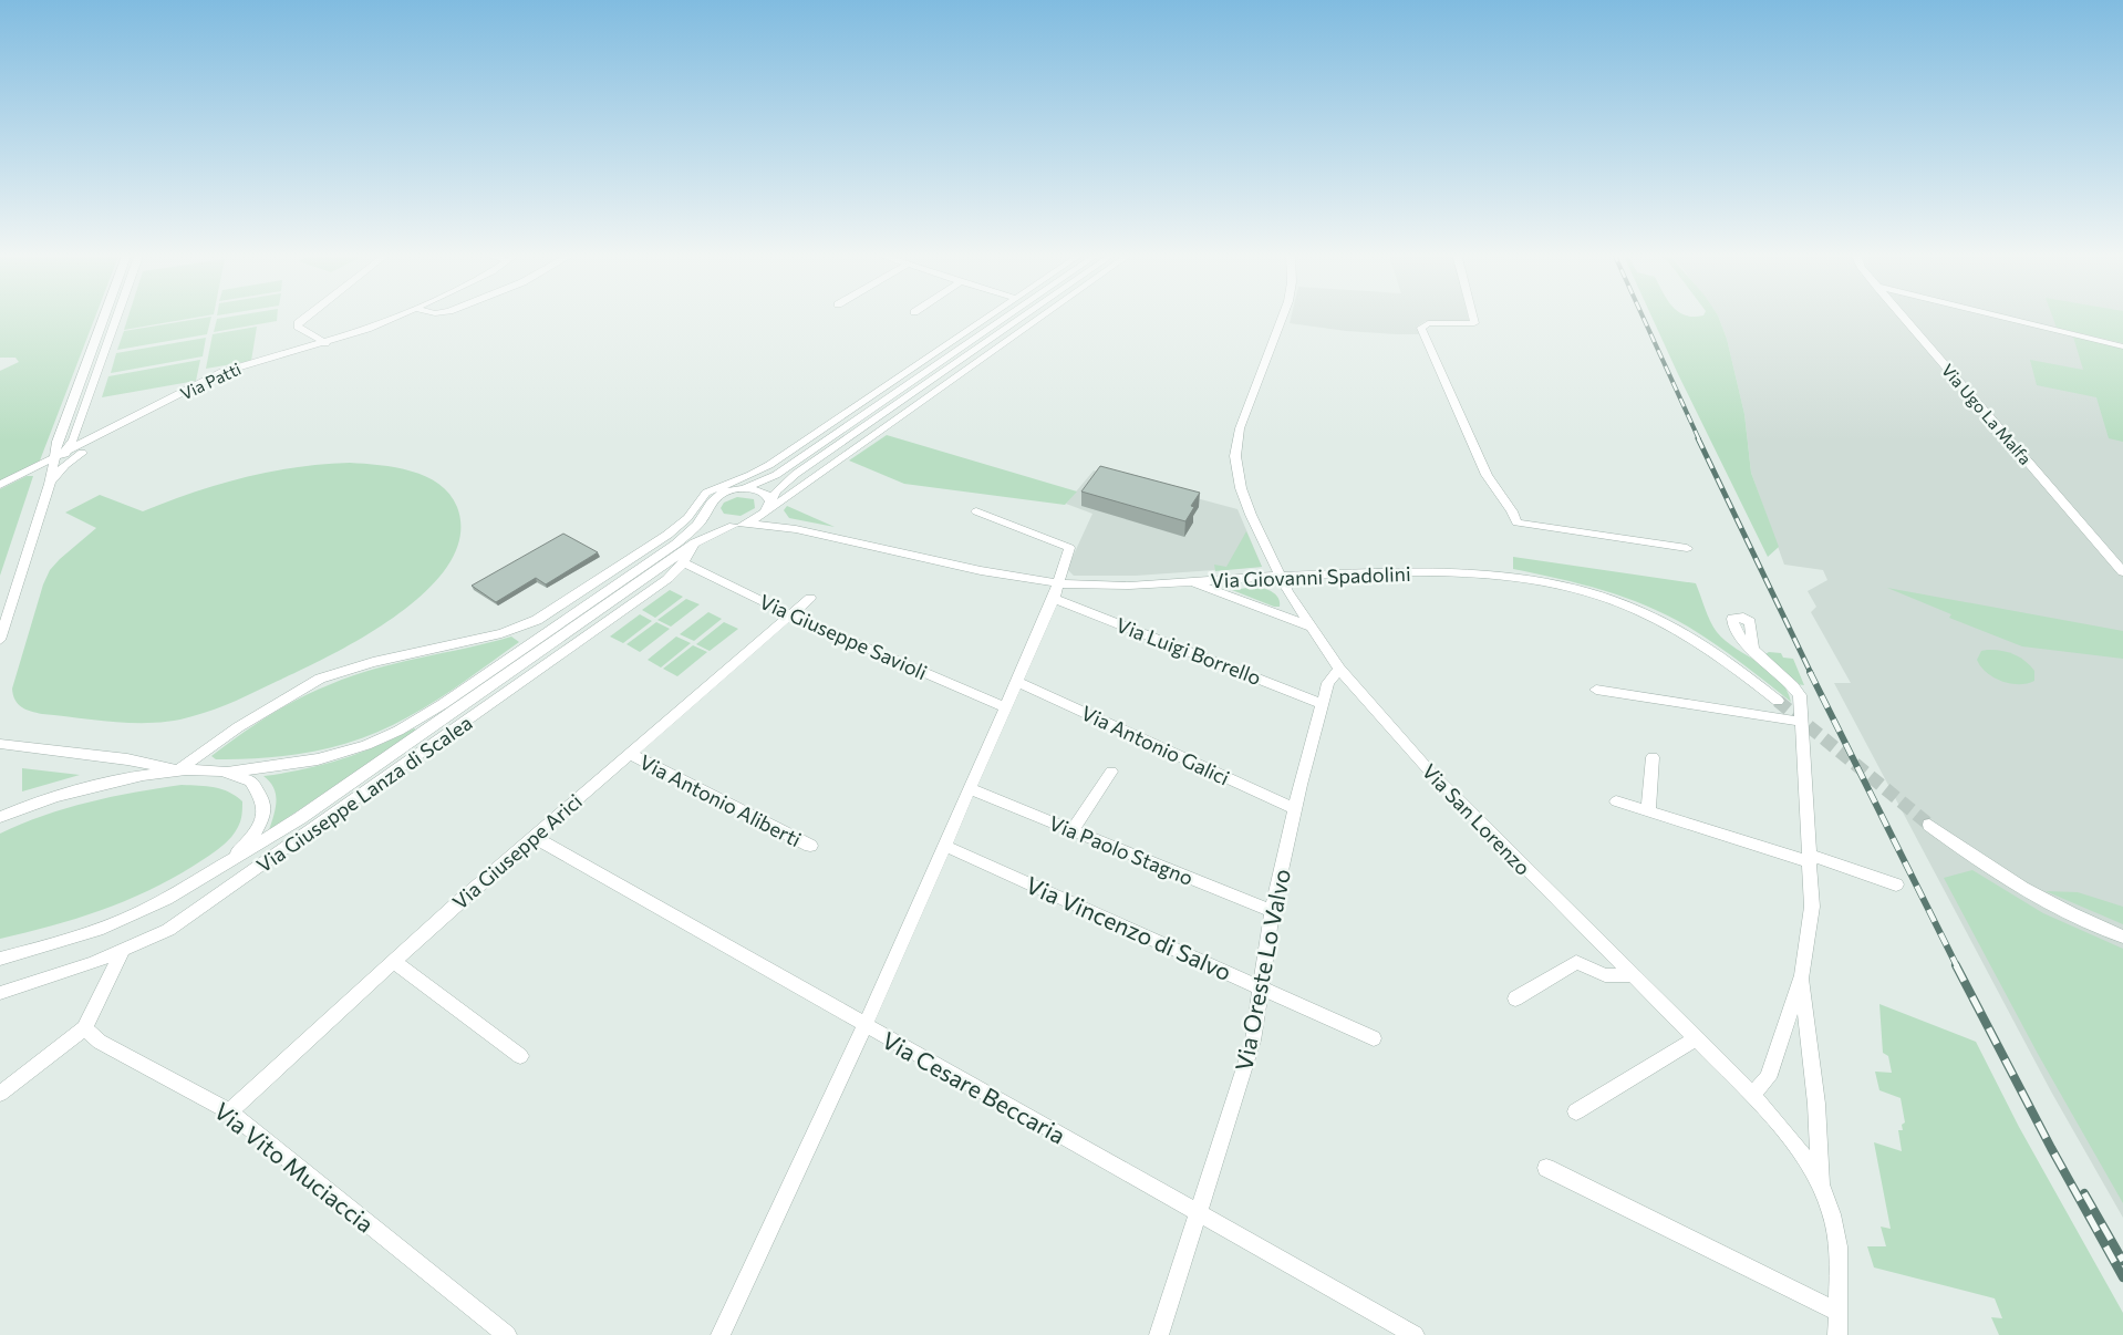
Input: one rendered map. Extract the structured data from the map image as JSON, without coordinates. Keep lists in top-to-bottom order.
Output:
{
  "streets": {
    "street": [
      "Via Patti",
      "Via Ugo La Malfa",
      "Via Giovanni Spadolini",
      "Via Giuseppe Savioli",
      "Via Luigi Borrello",
      "Via Antonio Galici",
      "Via Giuseppe Lanza di Scalea",
      "Via Antonio Aliberti",
      "Via San Lorenzo",
      "Via Paolo Stagno",
      "Via Giuseppe Arici",
      "Via Vincenzo di Salvo",
      "Via Oreste Lo Valvo",
      "Via Cesare Beccaria",
      "Via Vito Muciaccia"
    ]
  },
  "crossings": [
    ["Via Giovanni Spadolini", "Via Giuseppe Lanza di Scalea"],
    ["Via Giovanni Spadolini", "Via San Lorenzo"],
    ["Via Giuseppe Savioli", "Via Giuseppe Lanza di Scalea"],
    ["Via Giuseppe Savioli", "Via Giuseppe Arici"],
    ["Via Luigi Borrello", "Via Oreste Lo Valvo"],
    ["Via Antonio Galici", "Via Oreste Lo Valvo"],
    ["Via Antonio Aliberti", "Via Giuseppe Arici"],
    ["Via San Lorenzo", "Via Oreste Lo Valvo"],
    ["Via Paolo Stagno", "Via Oreste Lo Valvo"],
    ["Via Giuseppe Arici", "Via Cesare Beccaria"],
    ["Via Giuseppe Arici", "Via Vito Muciaccia"],
    ["Via Vincenzo di Salvo", "Via Oreste Lo Valvo"],
    ["Via Oreste Lo Valvo", "Via Cesare Beccaria"]
  ]
}
